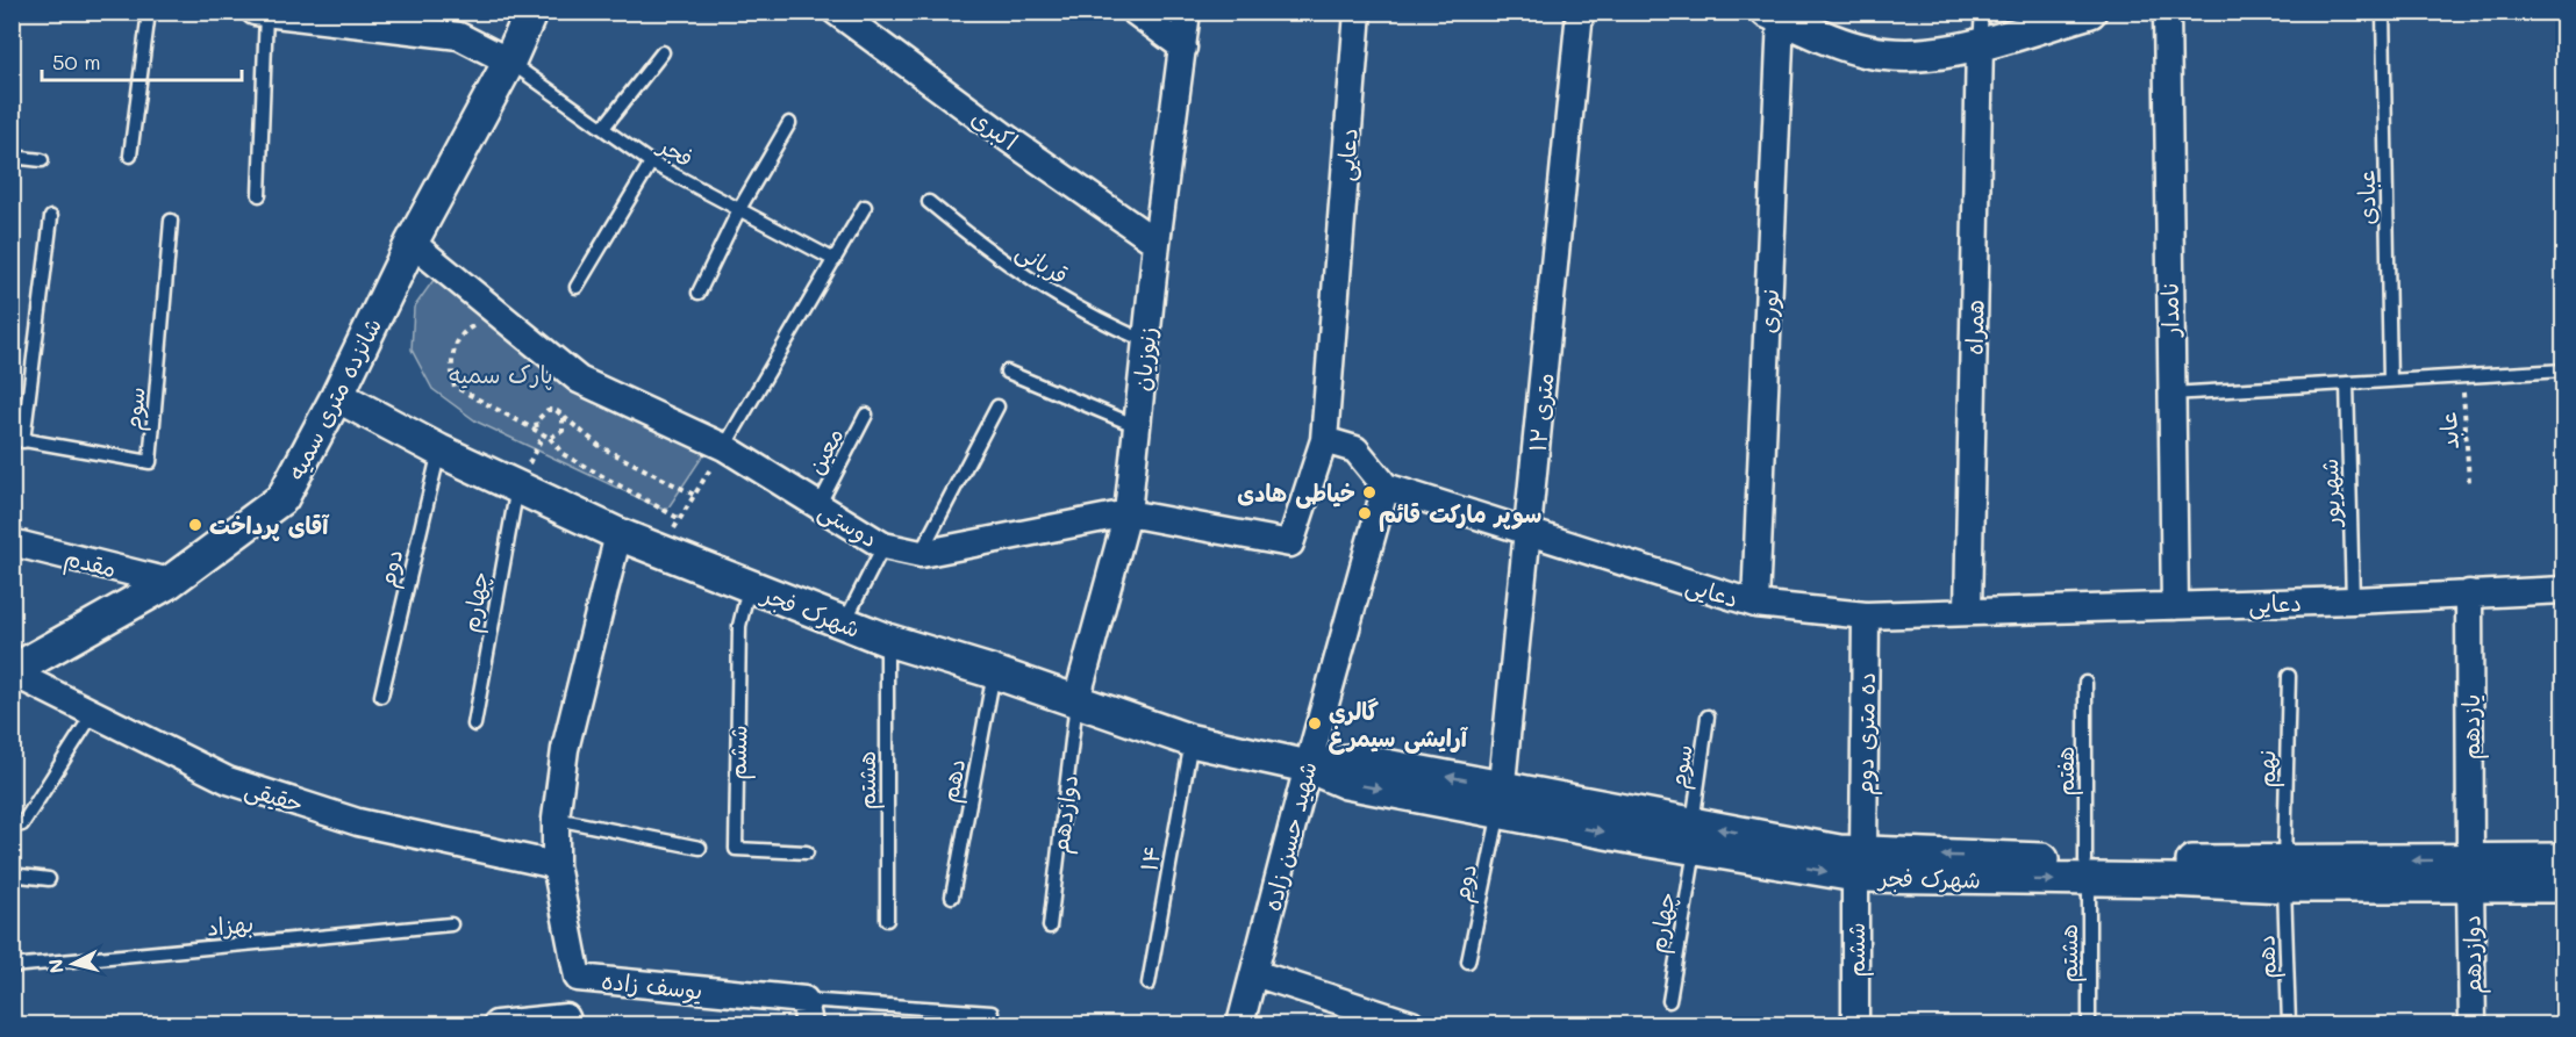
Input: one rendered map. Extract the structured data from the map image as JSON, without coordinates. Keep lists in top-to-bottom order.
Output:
{
  "streets": {
    "street": [
      "اکبری",
      "دعایی",
      "نامدار",
      "نوری",
      "همراه",
      "زنوزیان",
      "شانزده متری سمیه",
      "۱۲ متری",
      "دوستی",
      "مقدم",
      "شهرک فجر",
      "یازدهم",
      "ده متری دوم",
      "ششم",
      "حقیقی",
      "دوازدهم",
      "شهید حسن زاده",
      "یوسف زاده"
    ],
    "lane": [
      "فجر",
      "عبادی",
      "قربانی",
      "سوم",
      "معین",
      "شهریور",
      "دوم",
      "چهارم",
      "نهم",
      "هفتم",
      "هشتم",
      "دهم",
      "۱۴",
      "بهزاد"
    ],
    "path": ["عابد"]
  },
  "crossings": [
    ["اکبری", "زنوزیان"],
    ["فجر", "شانزده متری سمیه"],
    ["دعایی", "نامدار"],
    ["دعایی", "نوری"],
    ["دعایی", "همراه"],
    ["دعایی", "۱۲ متری"],
    ["دعایی", "شهریور"],
    ["دعایی", "دوستی"],
    ["دعایی", "یازدهم"],
    ["دعایی", "ده متری دوم"],
    ["دعایی", "شهید حسن زاده"],
    ["قربانی", "زنوزیان"],
    ["زنوزیان", "دوستی"],
    ["زنوزیان", "شهرک فجر"],
    ["زنوزیان", "دوازدهم"],
    ["شانزده متری سمیه", "دوستی"],
    ["شانزده متری سمیه", "مقدم"],
    ["شانزده متری سمیه", "شهرک فجر"],
    ["شانزده متری سمیه", "حقیقی"],
    ["سوم", "چهارم"],
    ["سوم", "شهرک فجر"],
    ["۱۲ متری", "دوم"],
    ["۱۲ متری", "شهرک فجر"],
    ["معین", "دوستی"],
    ["دوم", "شهرک فجر"],
    ["چهارم", "شهرک فجر"],
    ["شهرک فجر", "یازدهم"],
    ["شهرک فجر", "ده متری دوم"],
    ["شهرک فجر", "ششم"],
    ["شهرک فجر", "نهم"],
    ["شهرک فجر", "هفتم"],
    ["شهرک فجر", "هشتم"],
    ["شهرک فجر", "دهم"],
    ["شهرک فجر", "دوازدهم"],
    ["شهرک فجر", "شهید حسن زاده"],
    ["شهرک فجر", "۱۴"],
    ["شهرک فجر", "یوسف زاده"],
    ["یازدهم", "دوازدهم"],
    ["ده متری دوم", "ششم"],
    ["نهم", "دهم"],
    ["هفتم", "هشتم"],
    ["حقیقی", "یوسف زاده"]
  ],
  "parks": ["پارک سمیه"],
  "places": [
    "خیاطی هادی",
    "سوپر مارکت قائم",
    "آقای پرداخت",
    "گالری آرایشی سیمرغ"
  ],
  "scale_bar": "50 m",
  "north": "left"
}
